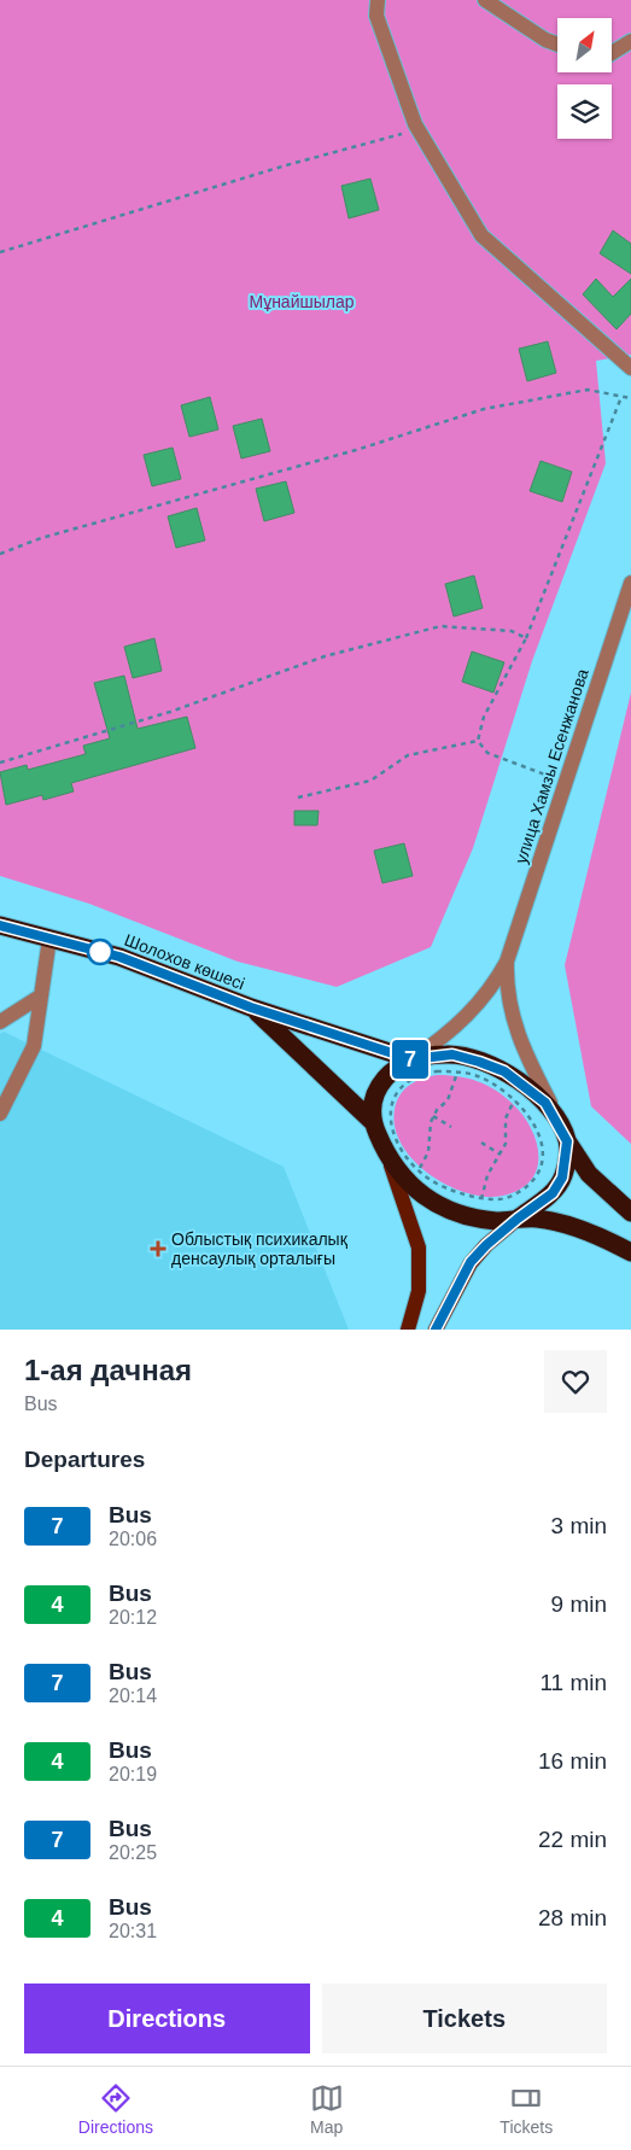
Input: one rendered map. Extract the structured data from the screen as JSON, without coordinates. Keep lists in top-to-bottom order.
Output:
{
  "streets": {
    "highway": ["Шолохов көшесі"],
    "street": ["улица Хамзы Есенжанова"]
  },
  "parks": ["Мұнайшылар"],
  "places": {
    "health": ["Облыстық психикалық денсаулық орталығы"]
  },
  "lines": ["bus line 7"],
  "north": "top right",
  "page": {
    "on_map": "7",
    "heading": [
      ["1-ая дачная", "Bus"],
      "Departures"
    ],
    "list": [
      {
        "mark": "7",
        "name": "Bus",
        "note": "20:06",
        "value": "3 min"
      },
      {
        "mark": "4",
        "name": "Bus",
        "note": "20:12",
        "value": "9 min"
      },
      {
        "mark": "7",
        "name": "Bus",
        "note": "20:14",
        "value": "11 min"
      },
      {
        "mark": "4",
        "name": "Bus",
        "note": "20:19",
        "value": "16 min"
      },
      {
        "mark": "7",
        "name": "Bus",
        "note": "20:25",
        "value": "22 min"
      },
      {
        "mark": "4",
        "name": "Bus",
        "note": "20:31",
        "value": "28 min"
      }
    ],
    "buttons": ["Directions", "Tickets"],
    "tabs": ["Directions", "Map", "Tickets"]
  }
}
